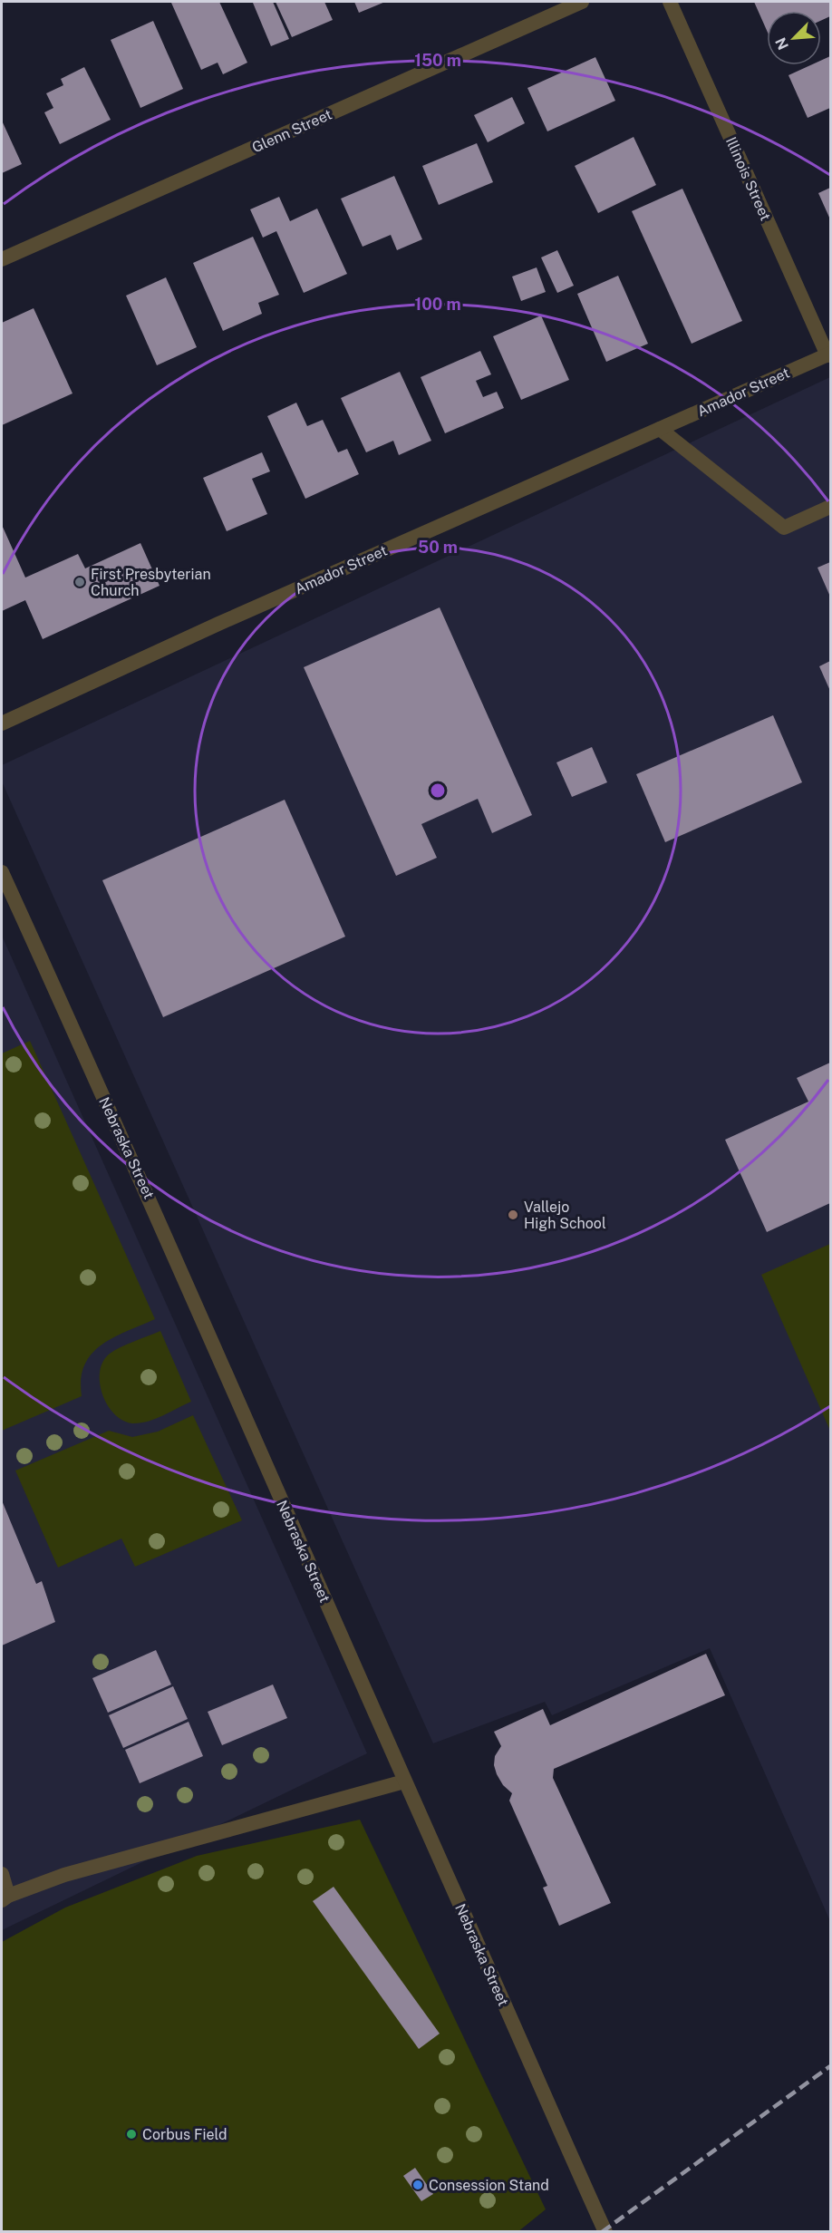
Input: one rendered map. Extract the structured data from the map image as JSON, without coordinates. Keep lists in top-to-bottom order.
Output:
{
  "streets": {
    "street": [
      "Glenn Street",
      "Illinois Street",
      "Amador Street",
      "Nebraska Street"
    ]
  },
  "crossings": [
    ["Illinois Street", "Amador Street"]
  ],
  "places": [
    "First Presbyterian Church",
    "Vallejo High School",
    "Corbus Field",
    "Consession Stand"
  ],
  "north": "bottom left",
  "rings": ["150 m", "100 m", "50 m"]
}
